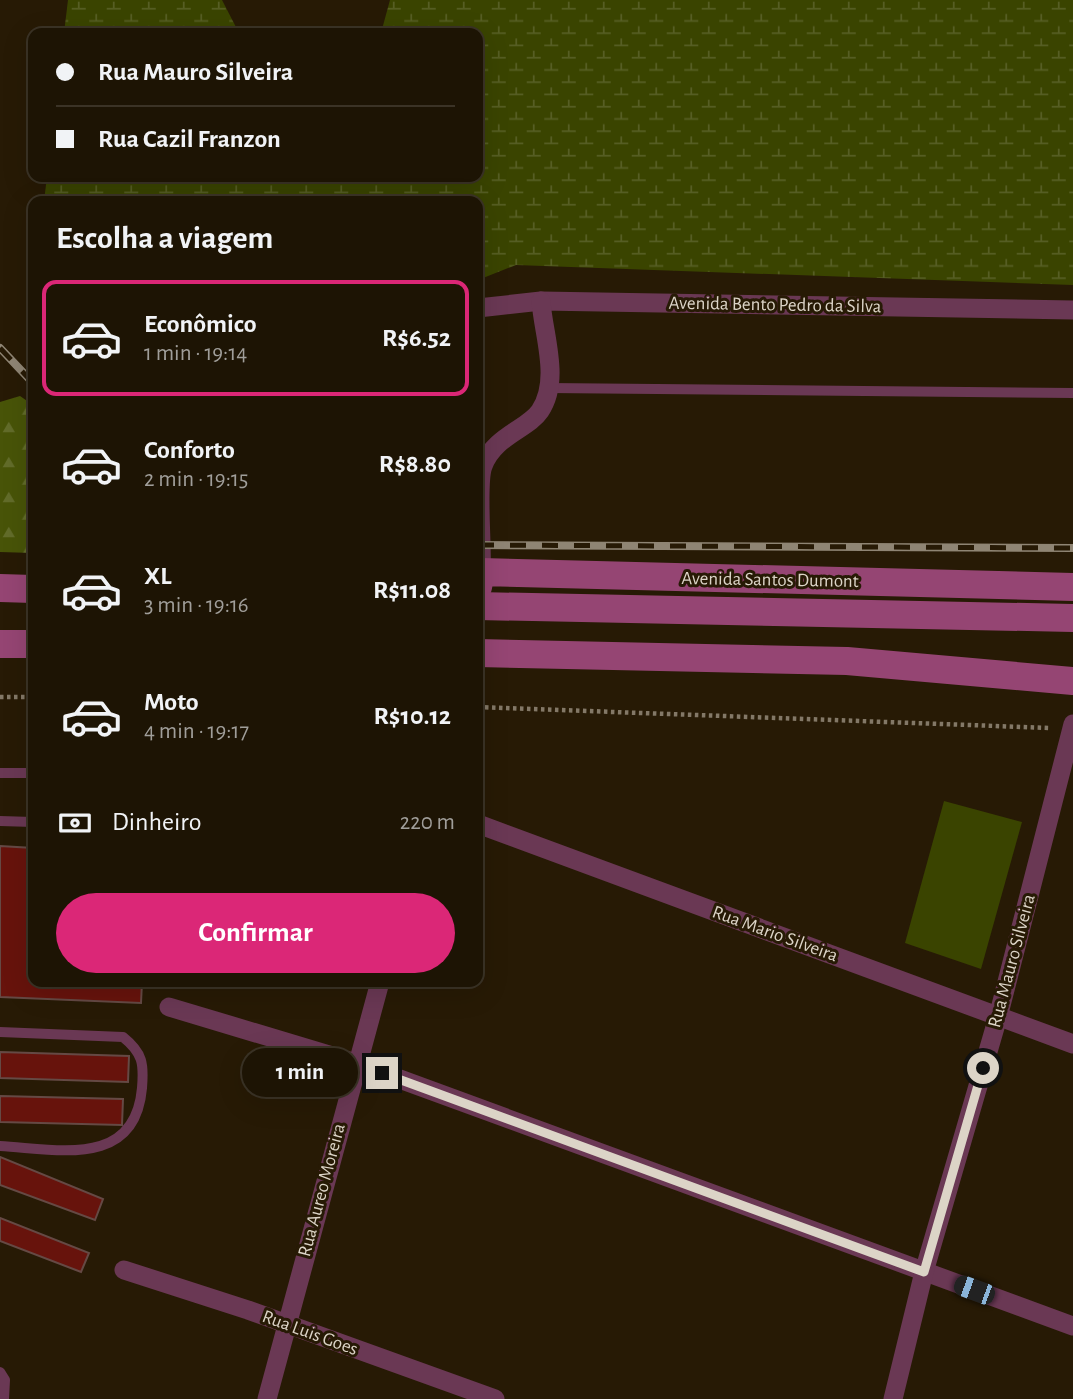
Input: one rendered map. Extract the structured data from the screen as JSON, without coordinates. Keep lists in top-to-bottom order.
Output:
{
  "streets": {
    "main road": ["Avenida Santos Dumont"],
    "street": [
      "Avenida Bento Pedro da Silva",
      "Rua Mario Silveira",
      "Rua Mauro Silveira",
      "Rua Aureo Moreira",
      "Rua Luis Goes"
    ]
  },
  "crossings": [
    ["Rua Mario Silveira", "Rua Mauro Silveira"],
    ["Rua Aureo Moreira", "Rua Luis Goes"]
  ],
  "page": {
    "banner": ["Rua Mauro Silveira", "Rua Cazil Franzon"],
    "heading": "Escolha a viagem",
    "list": [
      {
        "name": "Econômico",
        "note": "1 min · 19:14",
        "value": "R$6.52"
      },
      {
        "name": "Conforto",
        "note": "2 min · 19:15",
        "value": "R$8.80"
      },
      {
        "name": "XL",
        "note": "3 min · 19:16",
        "value": "R$11.08"
      },
      {
        "name": "Moto",
        "note": "4 min · 19:17",
        "value": "R$10.12"
      }
    ],
    "pay": ["Dinheiro", "220 m"],
    "buttons": "Confirmar",
    "bubble": "1 min"
  }
}
